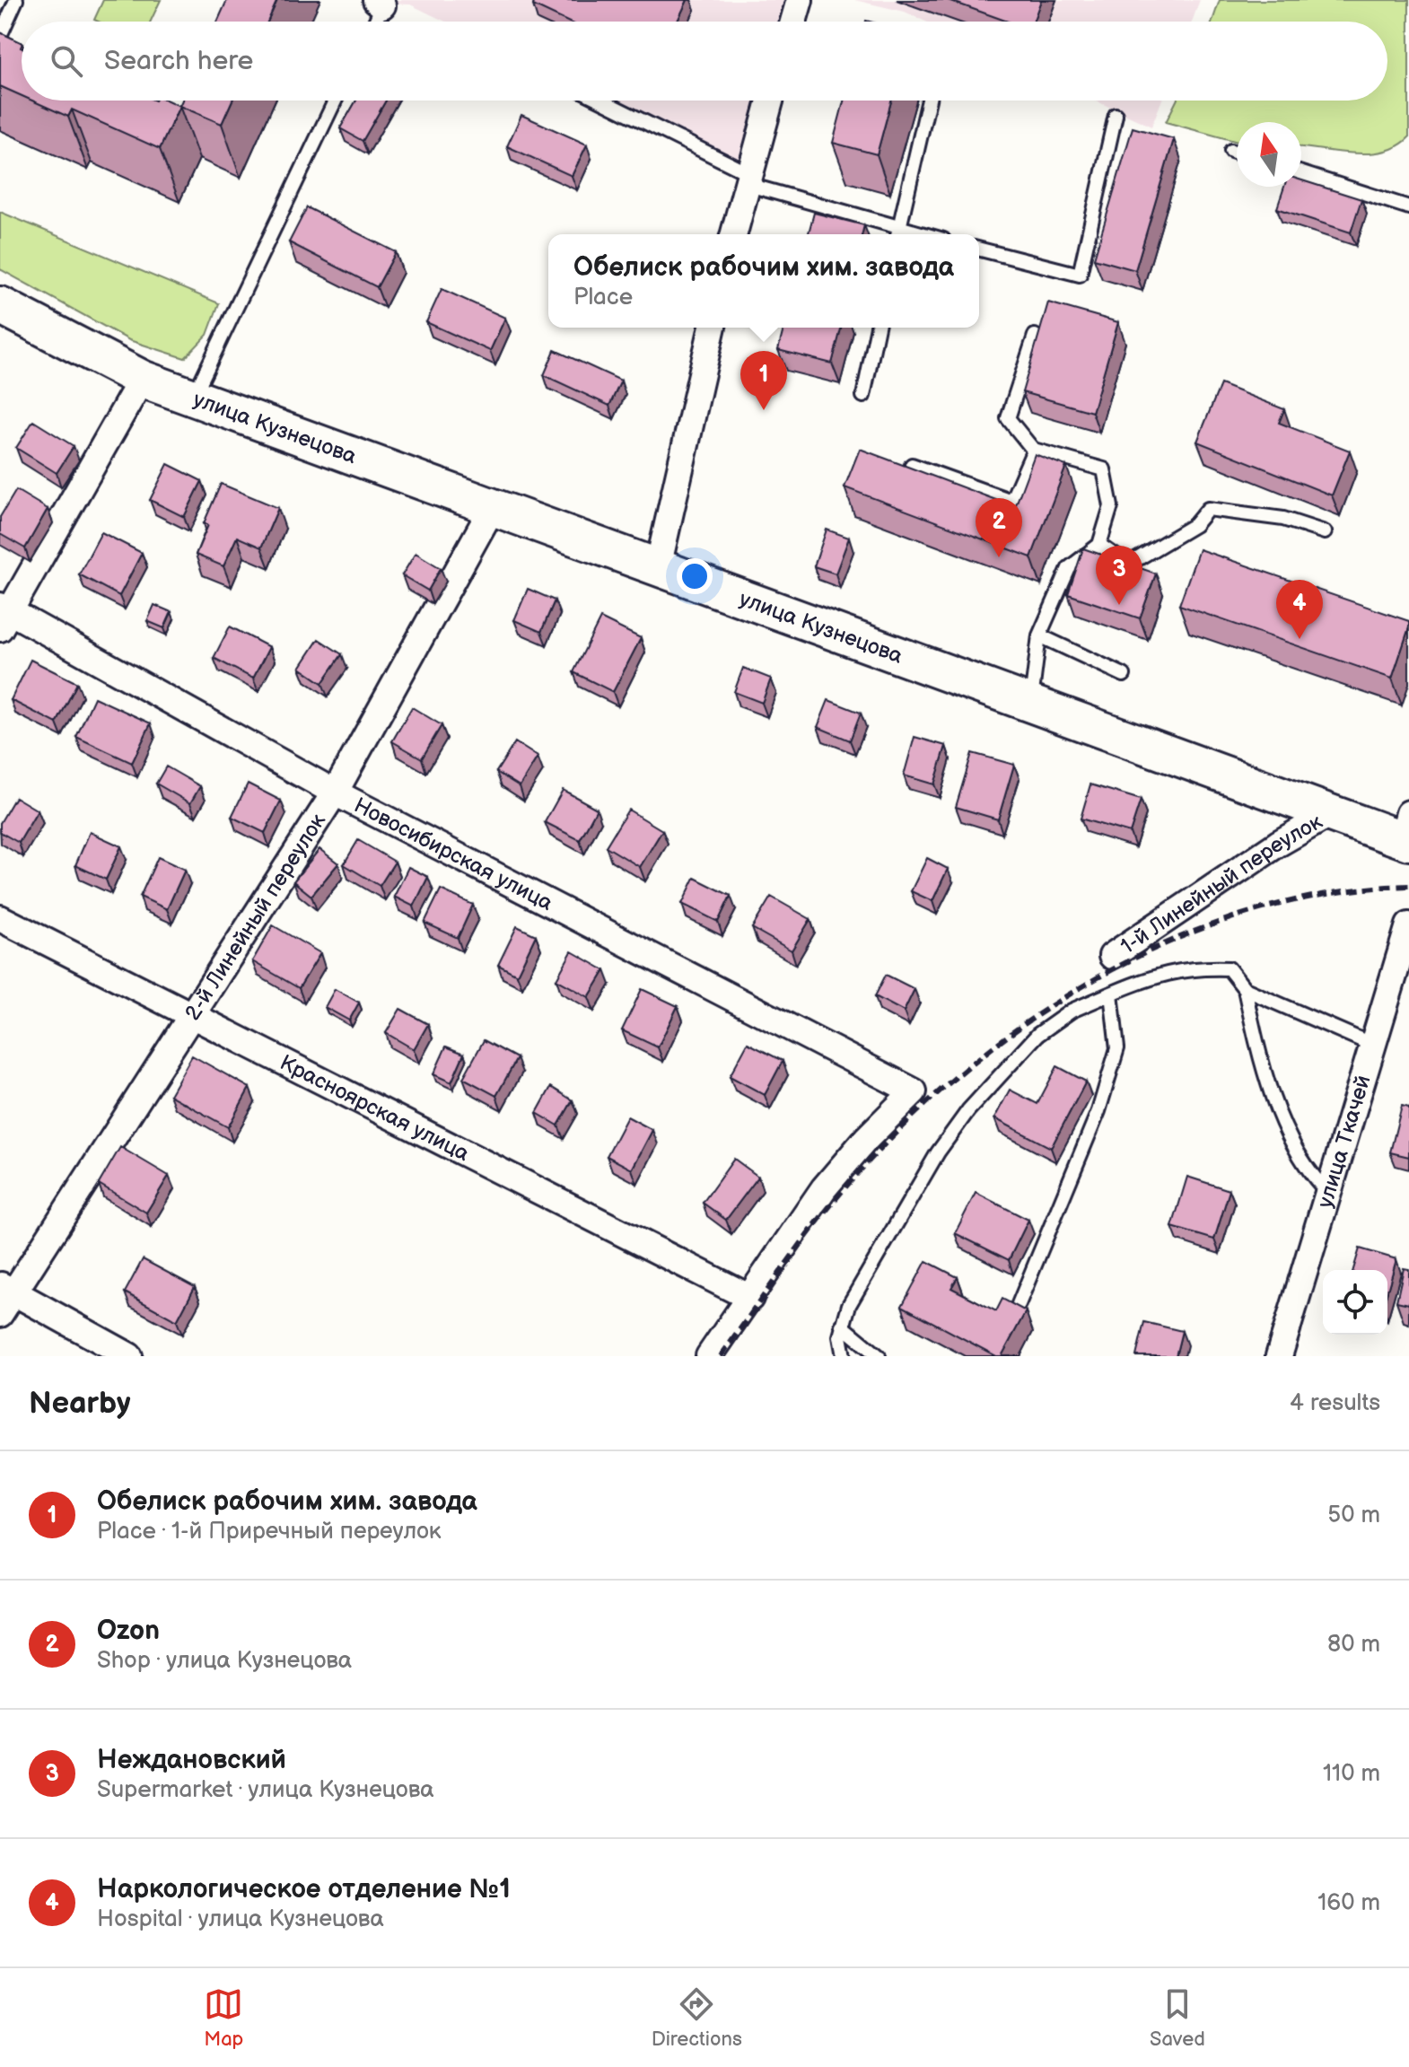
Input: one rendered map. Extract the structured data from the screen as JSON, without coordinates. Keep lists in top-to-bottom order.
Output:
{
  "streets": {
    "main road": ["улица Кузнецова"],
    "street": [
      "Новосибирская улица",
      "1-й Линейный переулок",
      "2-й Линейный переулок",
      "Красноярская улица",
      "улица Ткачей"
    ]
  },
  "crossings": [
    ["улица Кузнецова", "1-й Линейный переулок"],
    ["улица Кузнецова", "2-й Линейный переулок"],
    ["Новосибирская улица", "2-й Линейный переулок"],
    ["Новосибирская улица", "Красноярская улица"],
    ["2-й Линейный переулок", "Красноярская улица"]
  ],
  "north": "top",
  "page": {
    "search": "Search here",
    "popup": ["Обелиск рабочим хим. завода", "Place"],
    "pins": [
      "1",
      "2",
      "3",
      "4"
    ],
    "heading": ["Nearby", "4 results"],
    "list": [
      {
        "mark": "1",
        "name": "Обелиск рабочим хим. завода",
        "note": "Place · 1-й Приречный переулок",
        "value": "50 m"
      },
      {
        "mark": "2",
        "name": "Ozon",
        "note": "Shop · улица Кузнецова",
        "value": "80 m"
      },
      {
        "mark": "3",
        "name": "Неждановский",
        "note": "Supermarket · улица Кузнецова",
        "value": "110 m"
      },
      {
        "mark": "4",
        "name": "Наркологическое отделение №1",
        "note": "Hospital · улица Кузнецова",
        "value": "160 m"
      }
    ],
    "nav": ["Map", "Directions", "Saved"]
  }
}
